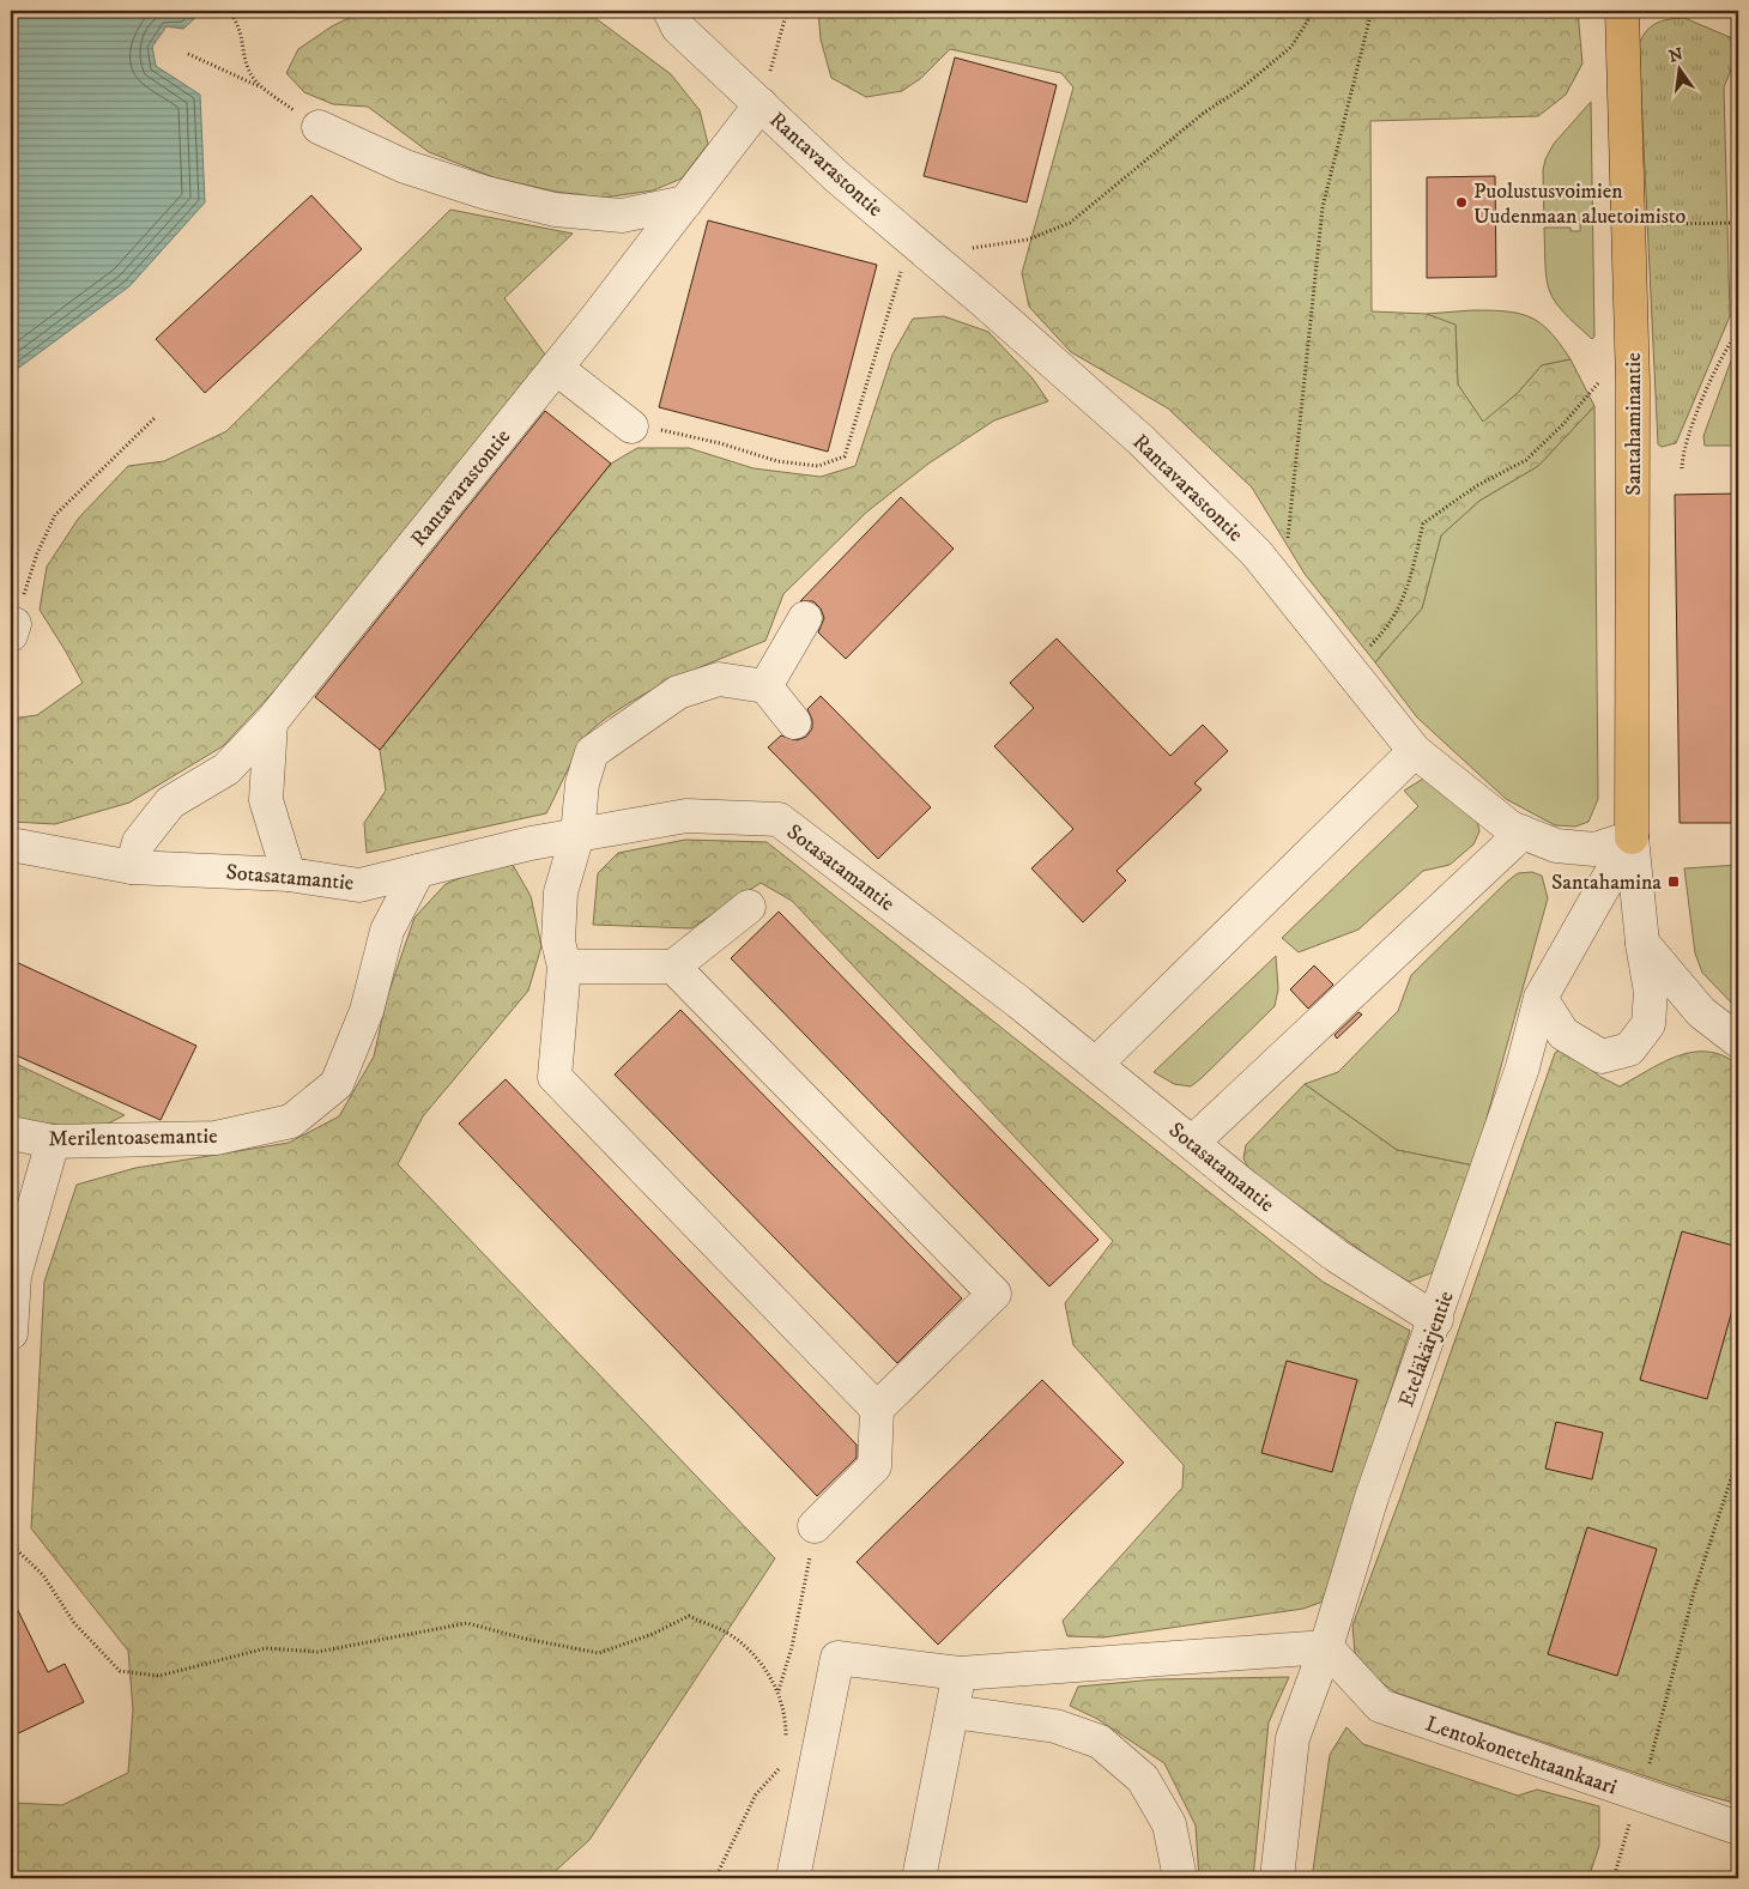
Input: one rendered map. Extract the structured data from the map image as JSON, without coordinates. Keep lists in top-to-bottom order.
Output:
{
  "streets": {
    "main road": ["Santahaminantie"],
    "street": [
      "Rantavarastontie",
      "Sotasatamantie",
      "Merilentoasemantie",
      "Eteläkärjentie",
      "Lentokonetehtaankaari"
    ]
  },
  "crossings": [
    ["Rantavarastontie", "Santahaminantie"],
    ["Rantavarastontie", "Sotasatamantie"],
    ["Rantavarastontie", "Eteläkärjentie"],
    ["Santahaminantie", "Eteläkärjentie"],
    ["Sotasatamantie", "Merilentoasemantie"],
    ["Sotasatamantie", "Eteläkärjentie"],
    ["Eteläkärjentie", "Lentokonetehtaankaari"]
  ],
  "places": {
    "other": ["Puolustusvoimien Uudenmaan aluetoimisto"],
    "transit": ["Santahamina"]
  },
  "north": "top"
}
